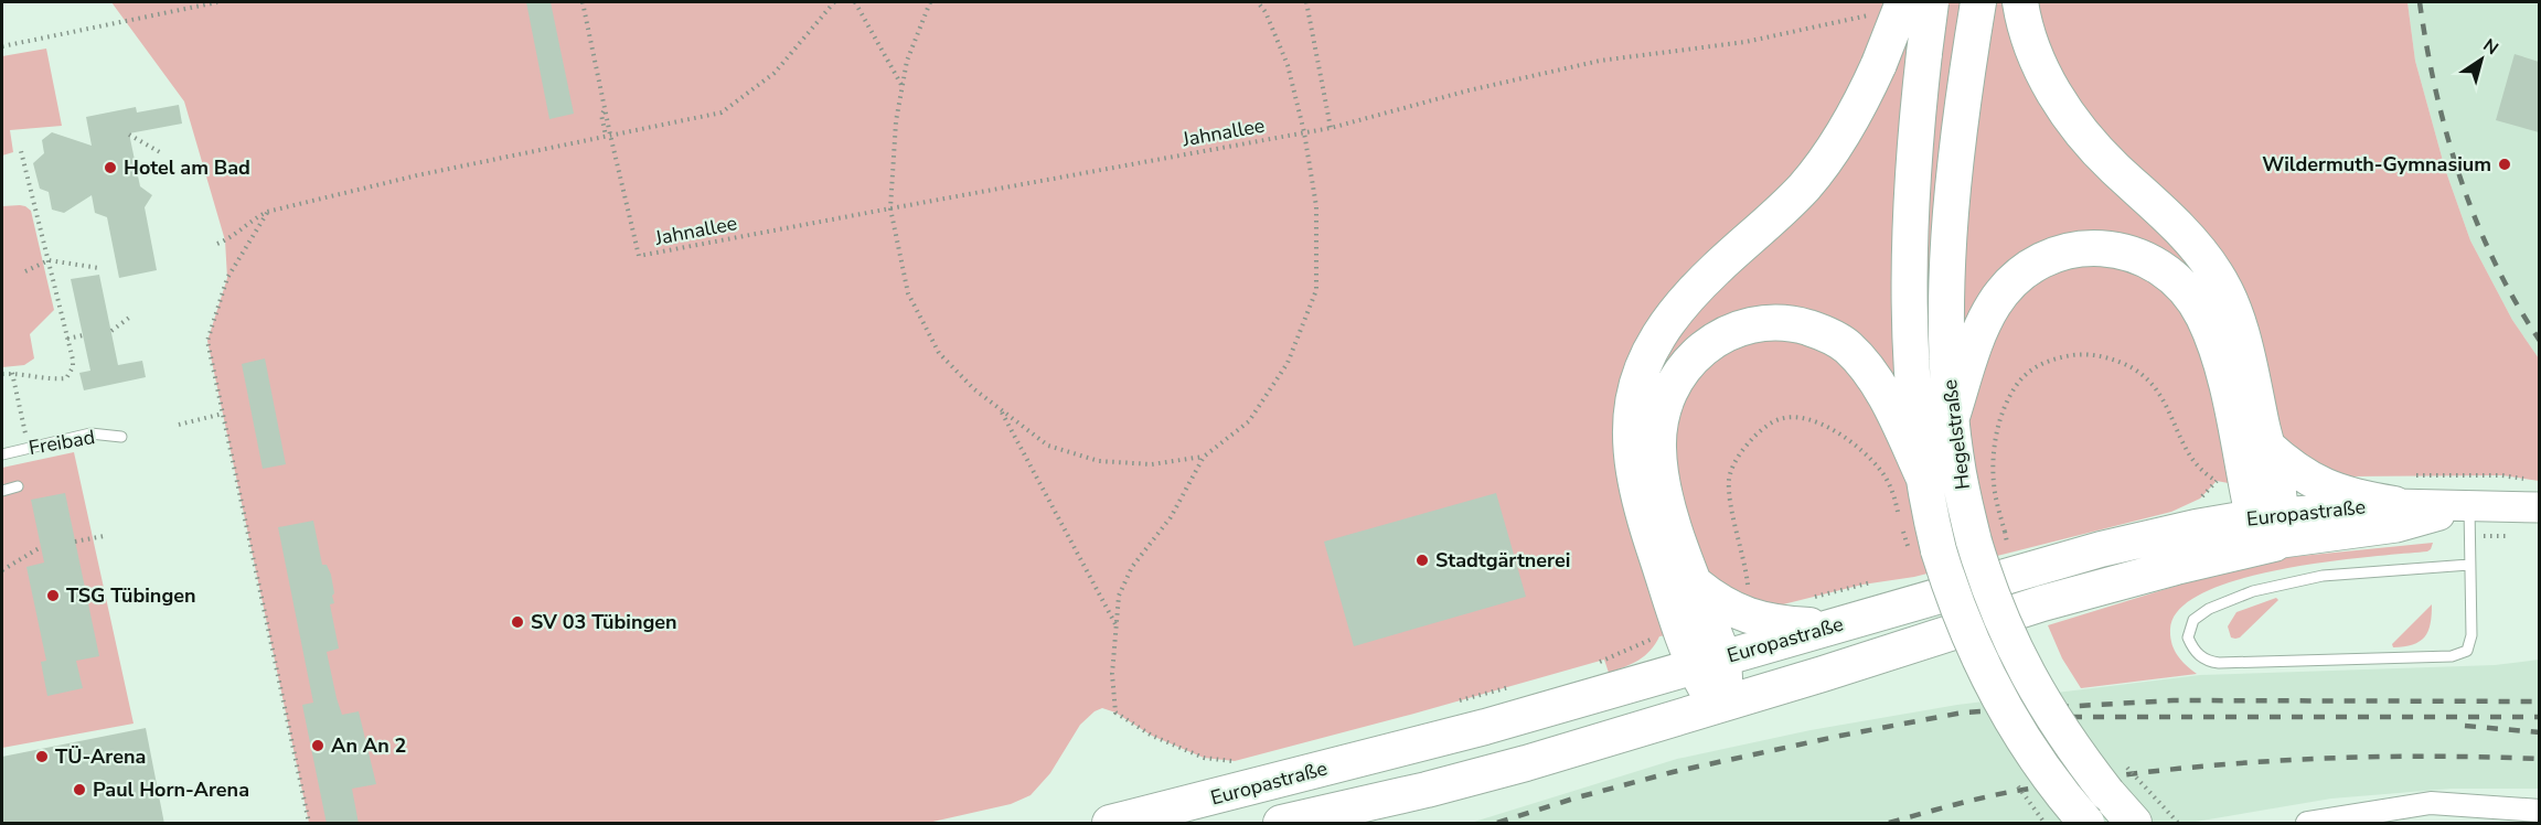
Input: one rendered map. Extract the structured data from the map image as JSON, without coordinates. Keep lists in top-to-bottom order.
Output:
{
  "streets": {
    "main road": ["Hegelstraße", "Europastraße"],
    "lane": ["Freibad"],
    "path": ["Jahnallee"]
  },
  "places": [
    "Wildermuth-Gymnasium",
    "Hotel am Bad",
    "Stadtgärtnerei",
    "TSG Tübingen",
    "SV 03 Tübingen",
    "An An 2",
    "TÜ-Arena",
    "Paul Horn-Arena"
  ],
  "north": "top right"
}
